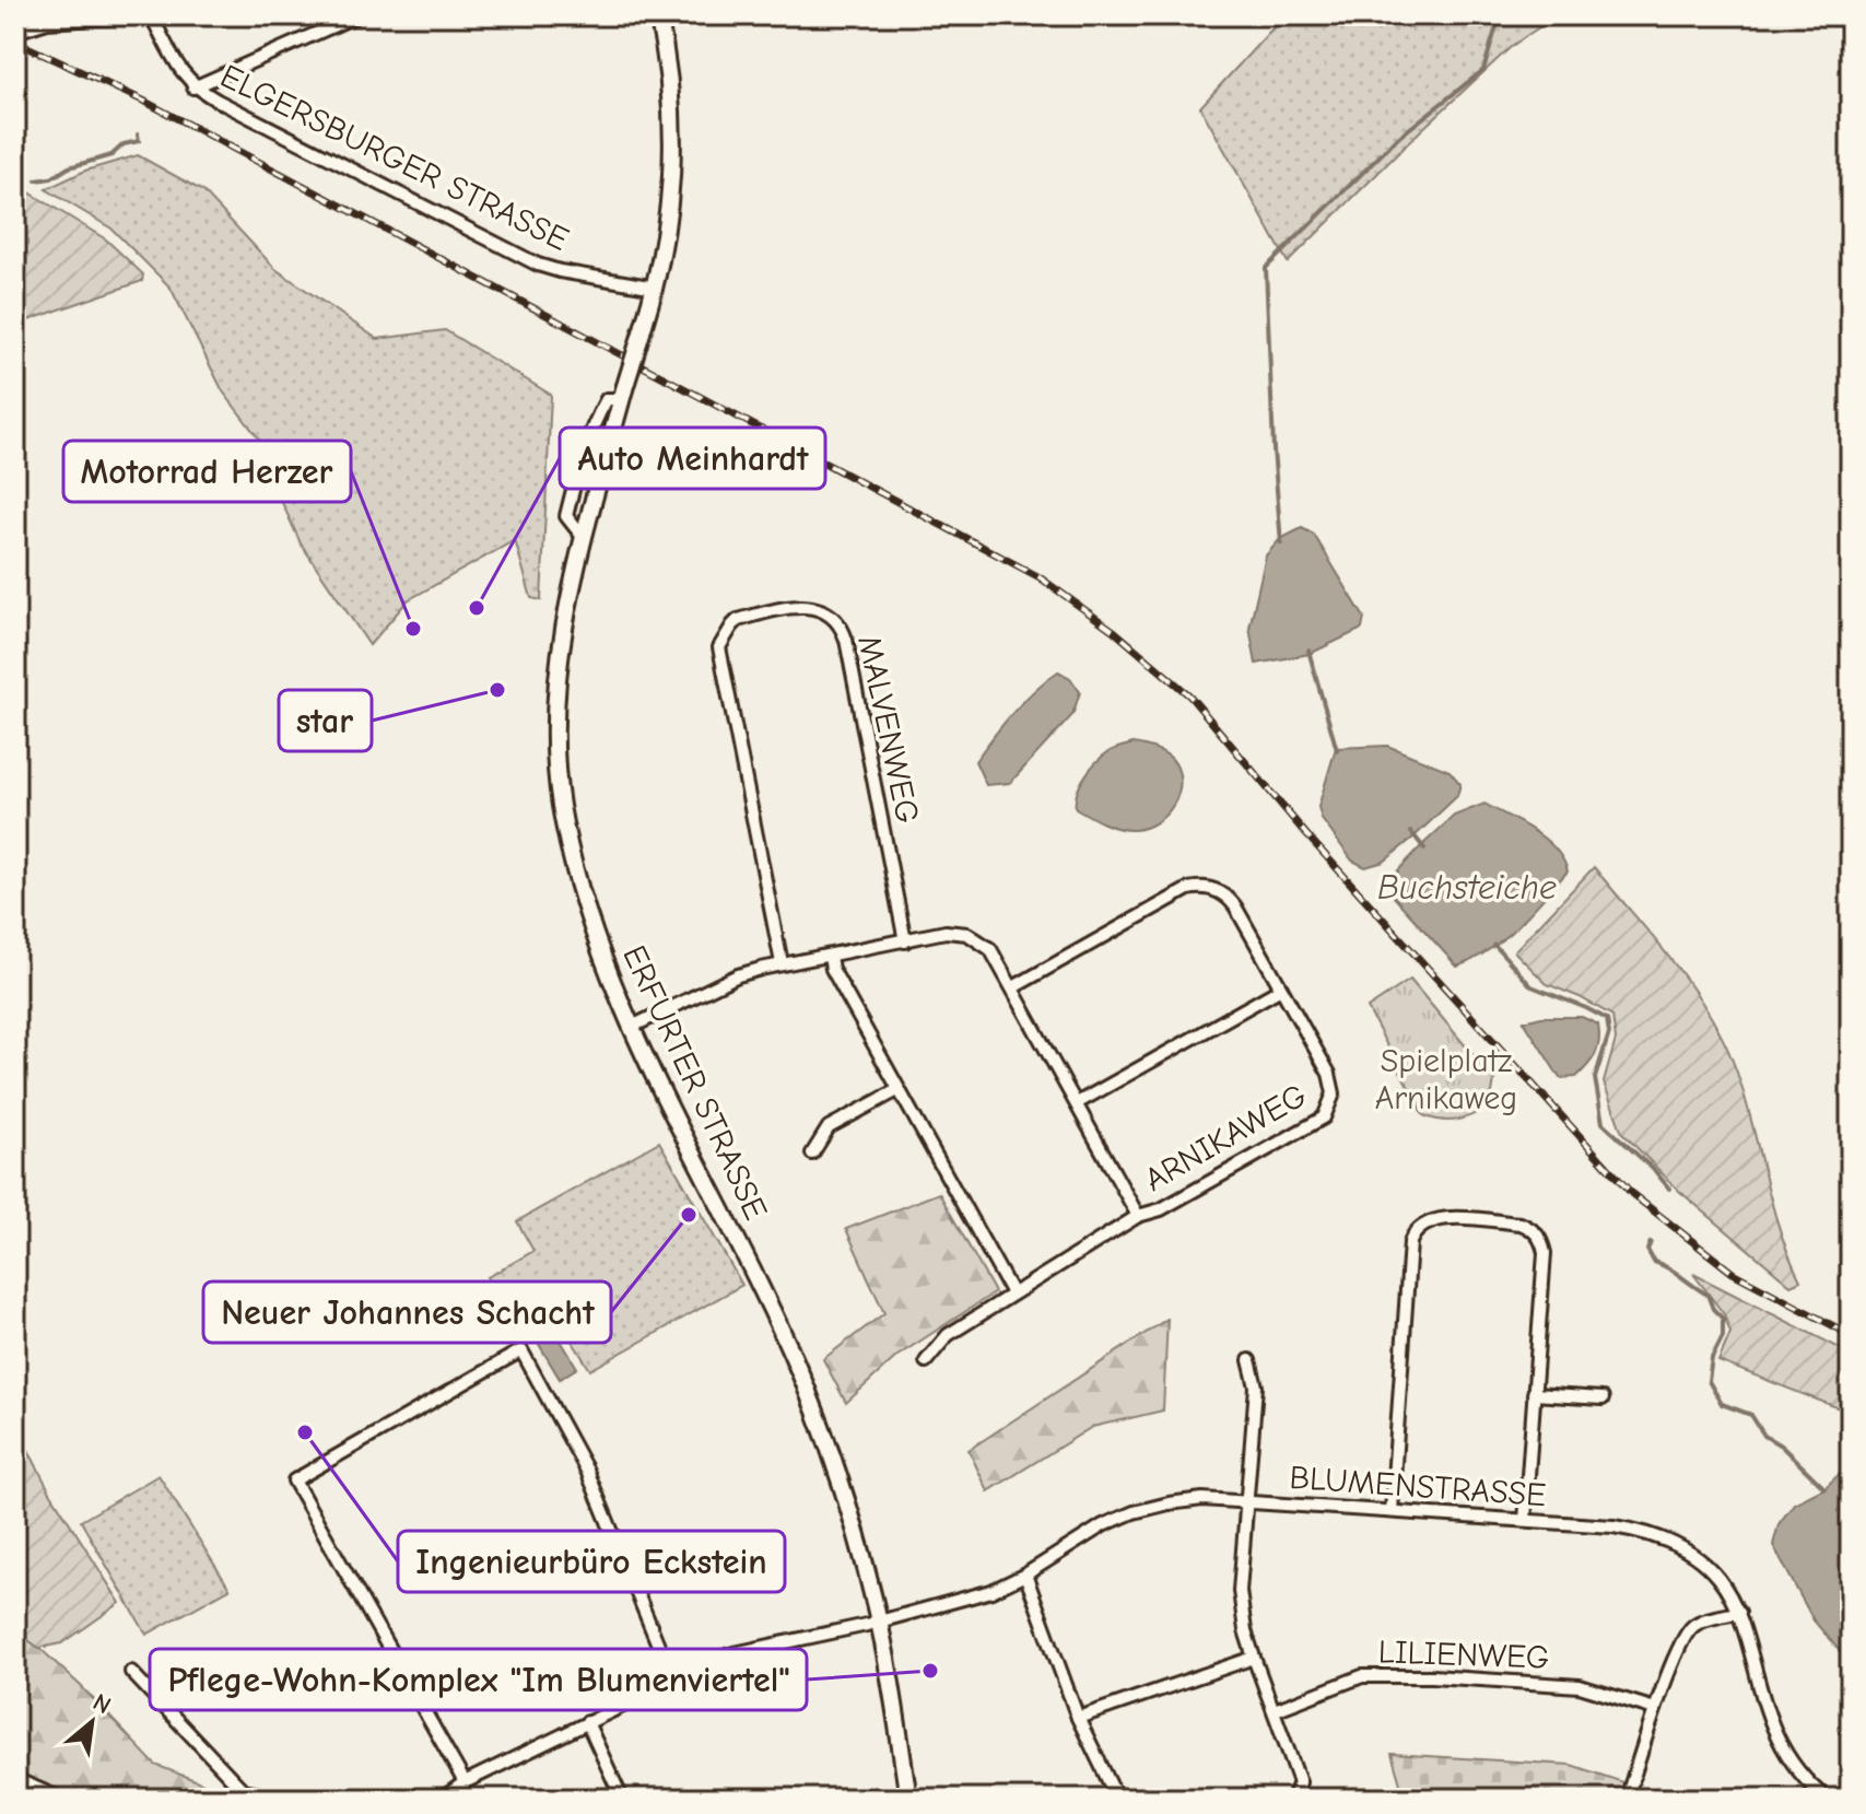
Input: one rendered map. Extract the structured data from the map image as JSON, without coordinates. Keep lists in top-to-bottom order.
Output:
{
  "streets": {
    "main road": ["ERFURTER STRASSE"],
    "street": [
      "ELGERSBURGER STRASSE",
      "MALVENWEG",
      "ARNIKAWEG",
      "BLUMENSTRASSE",
      "LILIENWEG"
    ]
  },
  "crossings": [
    ["ELGERSBURGER STRASSE", "ERFURTER STRASSE"],
    ["ERFURTER STRASSE", "BLUMENSTRASSE"]
  ],
  "water": ["Buchsteiche"],
  "parks": ["Spielplatz Arnikaweg"],
  "places": [
    "Auto Meinhardt",
    "Motorrad Herzer",
    "star",
    "Neuer Johannes Schacht",
    "Ingenieurbüro Eckstein",
    "Pflege-Wohn-Komplex \"Im Blumenviertel\""
  ],
  "north": "top right"
}
